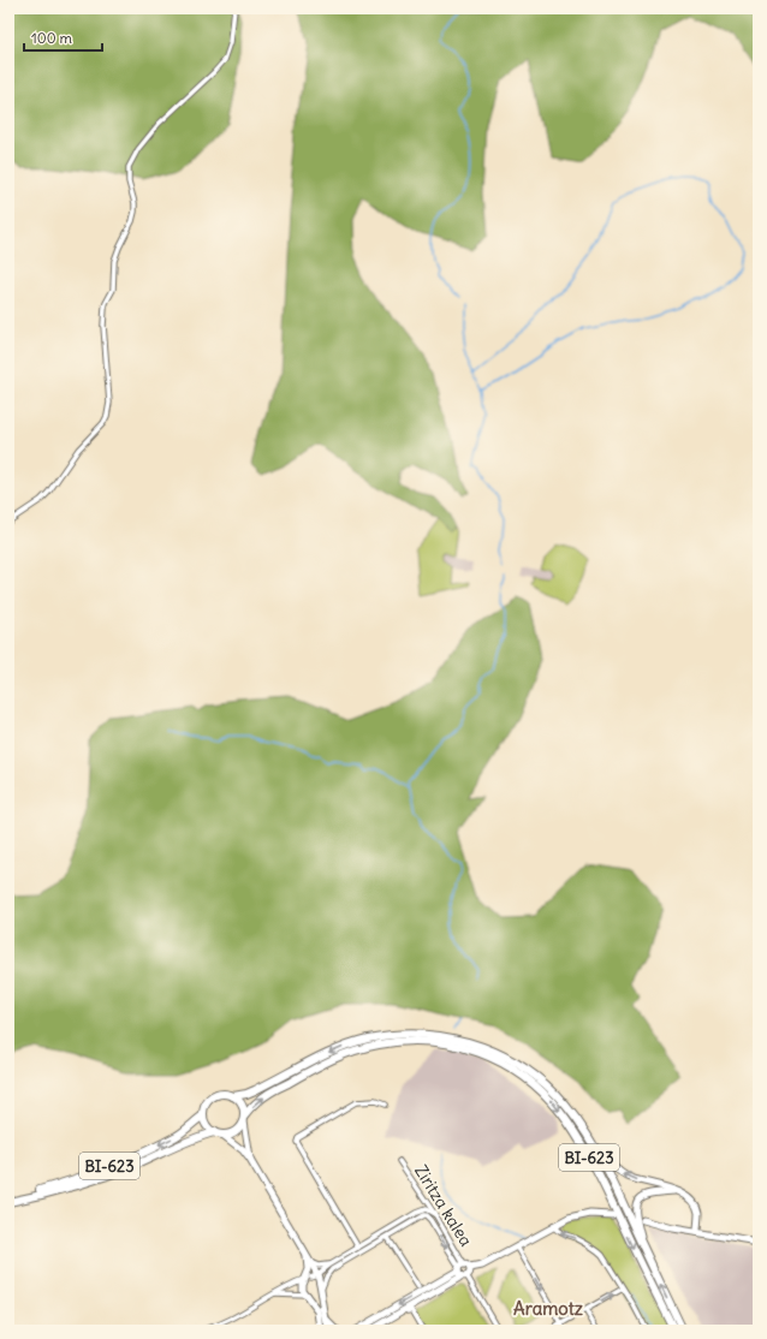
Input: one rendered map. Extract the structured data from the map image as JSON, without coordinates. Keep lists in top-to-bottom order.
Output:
{
  "streets": {
    "main road": ["BI-623"],
    "street": ["Ziritza kalea"]
  },
  "districts": ["Aramotz"],
  "scale_bar": "100 m"
}
